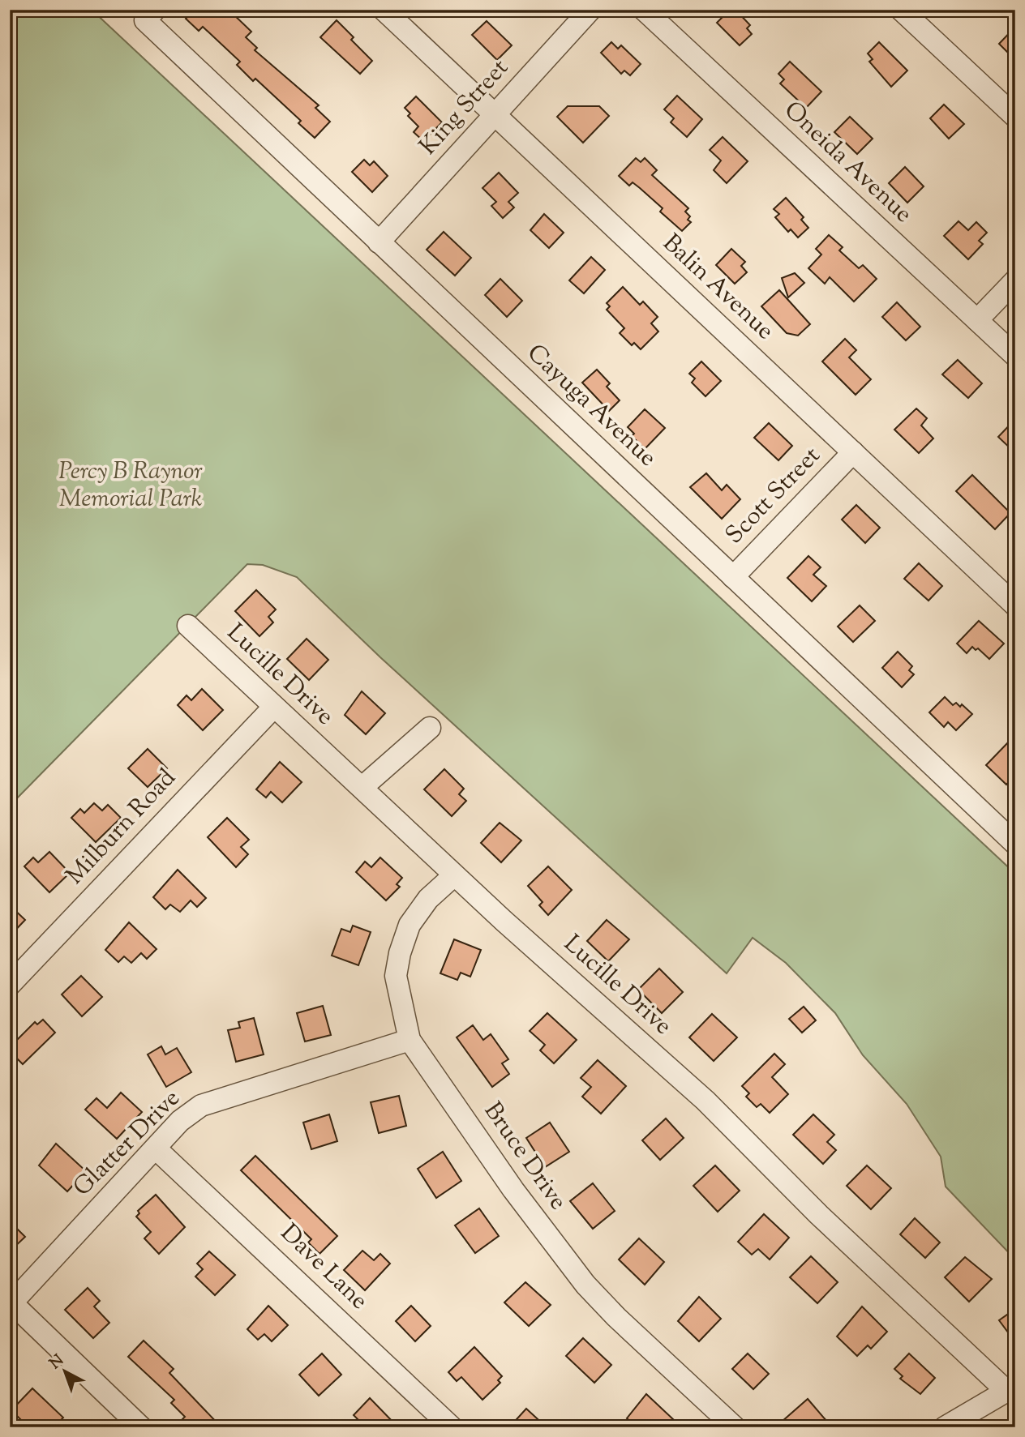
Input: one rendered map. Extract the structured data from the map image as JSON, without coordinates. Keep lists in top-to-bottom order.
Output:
{
  "streets": {
    "street": [
      "King Street",
      "Oneida Avenue",
      "Balin Avenue",
      "Cayuga Avenue",
      "Scott Street",
      "Lucille Drive",
      "Milburn Road",
      "Glatter Drive",
      "Bruce Drive",
      "Dave Lane"
    ]
  },
  "crossings": [
    ["King Street", "Balin Avenue"],
    ["King Street", "Cayuga Avenue"],
    ["Balin Avenue", "Scott Street"],
    ["Cayuga Avenue", "Scott Street"],
    ["Lucille Drive", "Milburn Road"],
    ["Lucille Drive", "Bruce Drive"],
    ["Glatter Drive", "Bruce Drive"],
    ["Glatter Drive", "Dave Lane"]
  ],
  "parks": ["Percy B Raynor Memorial Park"],
  "north": "top left"
}
